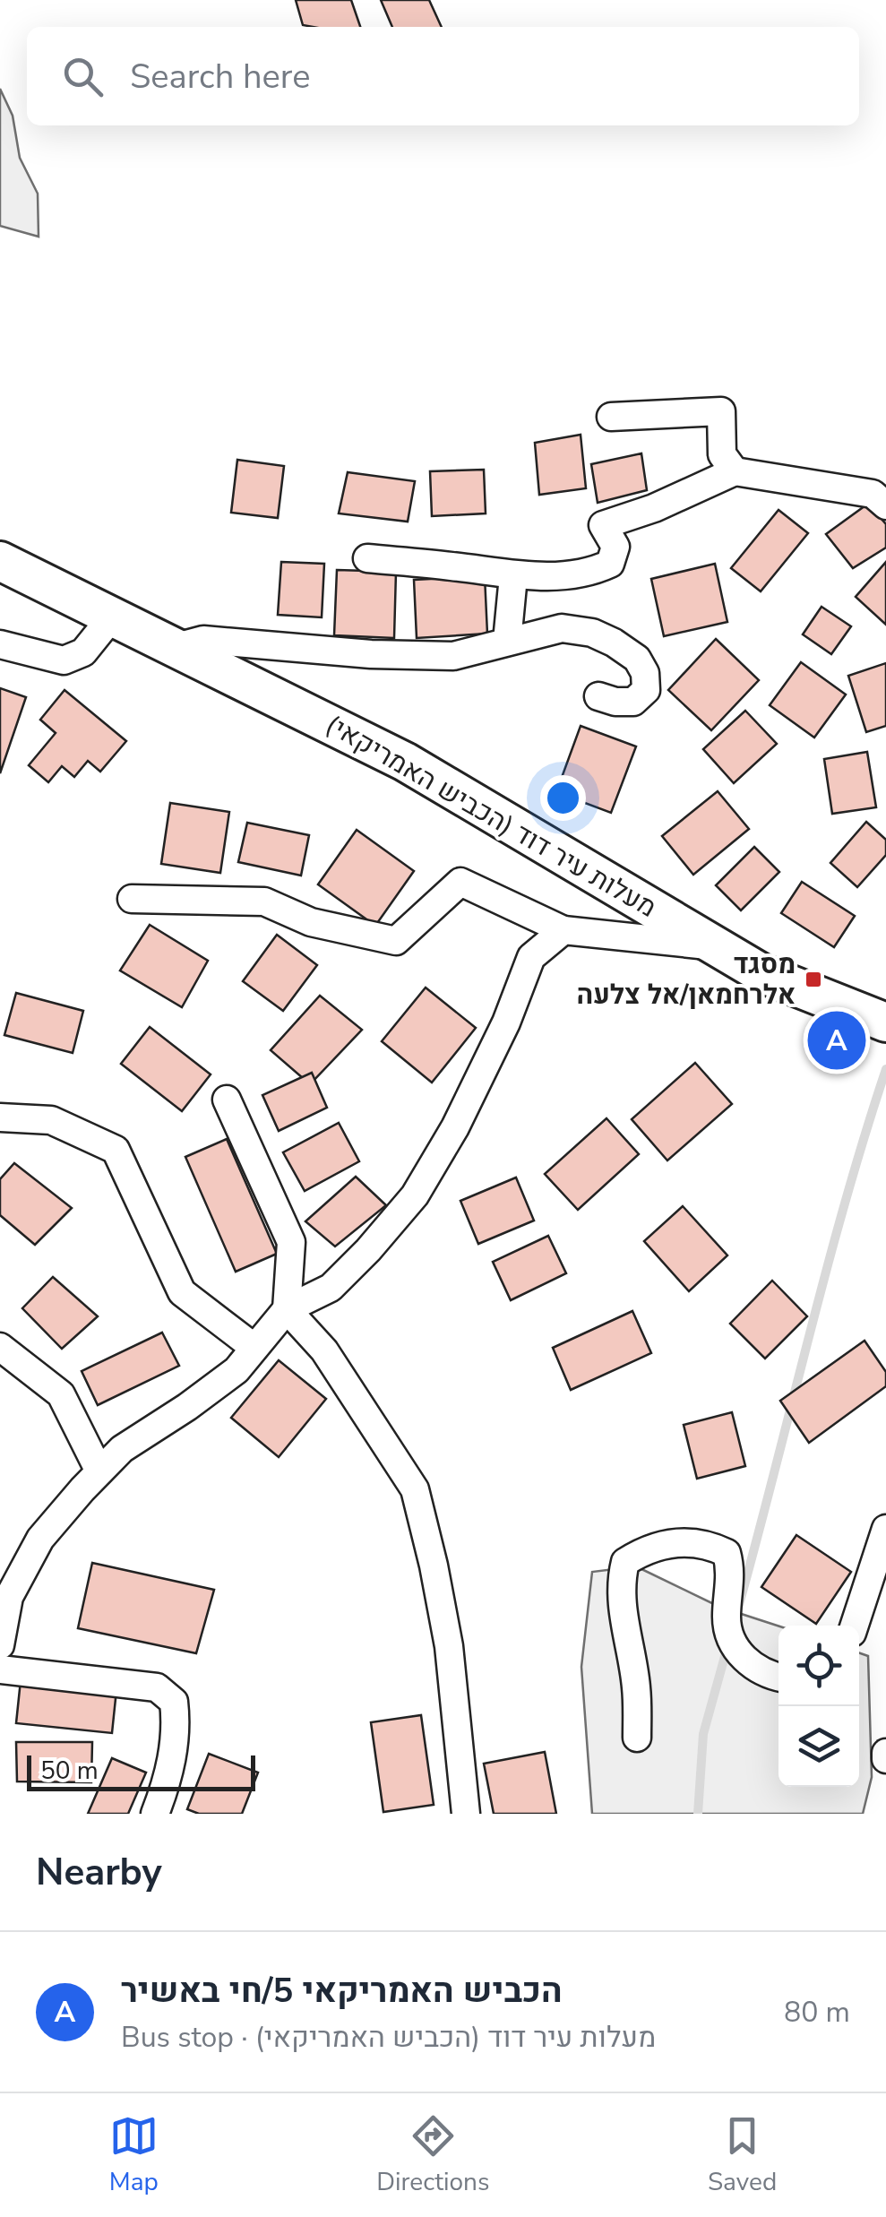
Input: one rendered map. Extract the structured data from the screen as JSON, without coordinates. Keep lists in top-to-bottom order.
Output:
{
  "streets": {
    "main road": ["מעלות עיר דוד (הכביש האמריקאי)"]
  },
  "places": {
    "transit": ["מסגד אלרחמאן/אל צלעה"]
  },
  "scale_bar": "50 m",
  "page": {
    "search": "Search here",
    "pins": "A",
    "scale": "50 m",
    "heading": "Nearby",
    "list": [
      {
        "mark": "A",
        "name": "הכביש האמריקאי 5/חי באשיר",
        "note": "Bus stop · מעלות עיר דוד (הכביש האמריקאי)",
        "value": "80 m"
      }
    ],
    "nav": ["Map", "Directions", "Saved"]
  }
}
